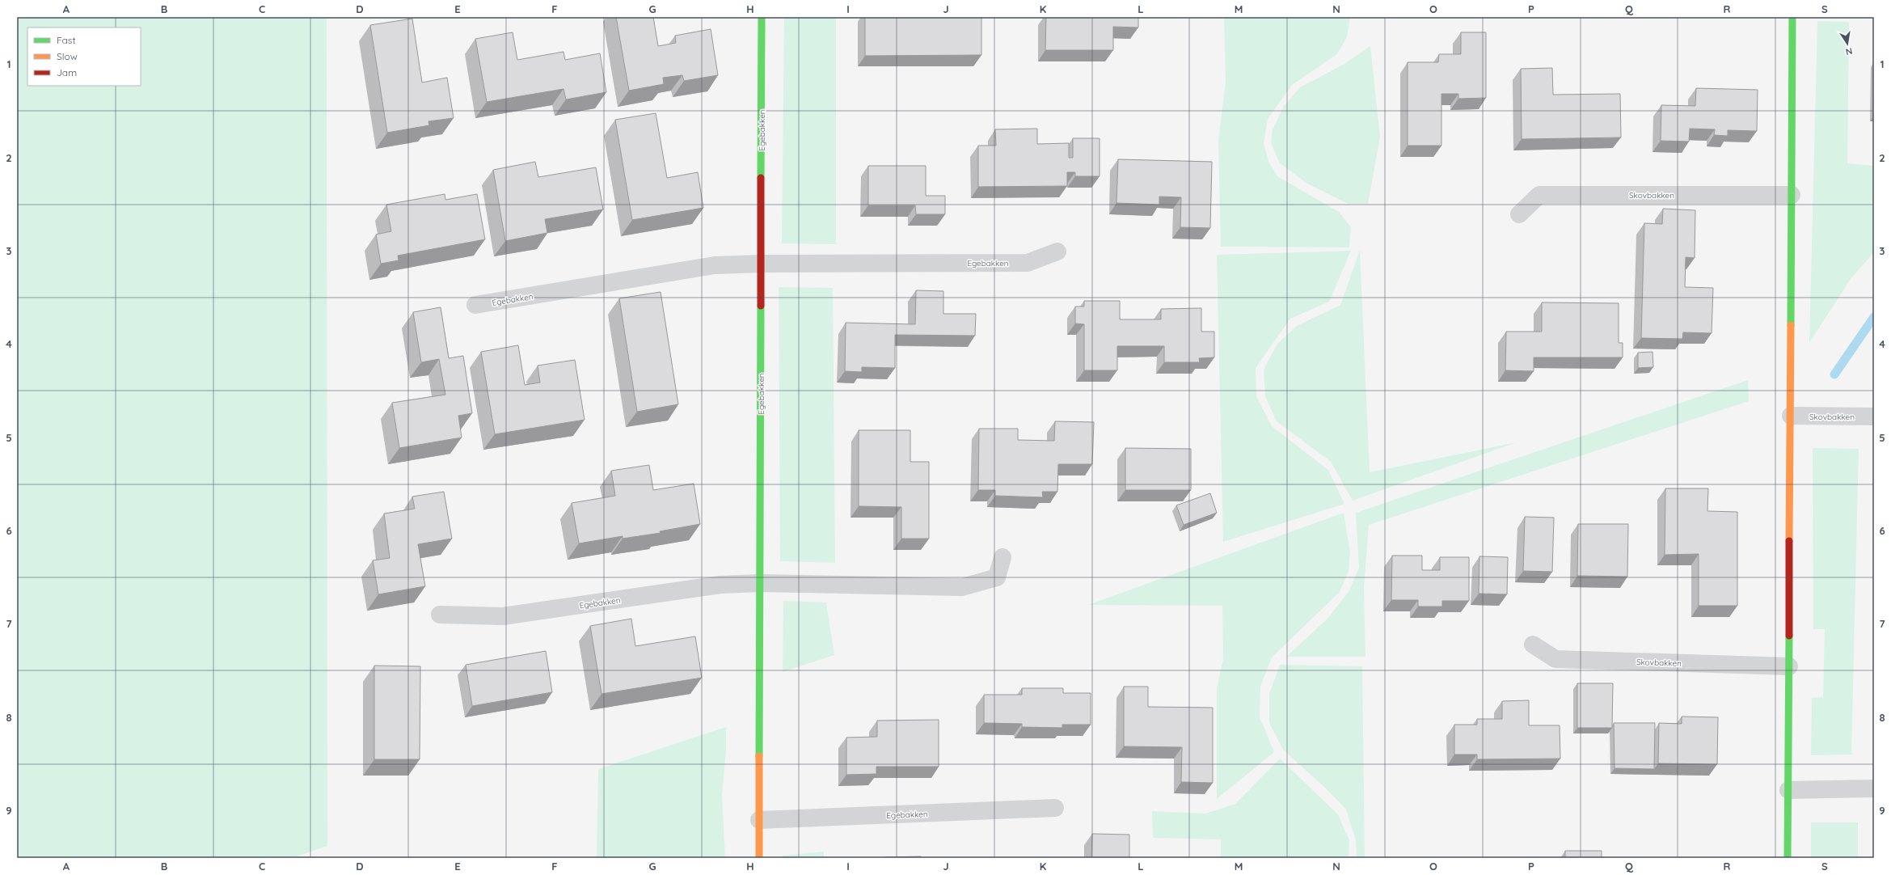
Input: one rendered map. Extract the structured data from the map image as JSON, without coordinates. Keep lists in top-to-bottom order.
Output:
{
  "streets": {
    "street": ["Egebakken", "Skovbakken"]
  },
  "legend": ["Fast", "Slow", "Jam"],
  "north": "bottom",
  "grid": {
    "columns": [
      "A",
      "B",
      "C",
      "D",
      "E",
      "F",
      "G",
      "H",
      "I",
      "J",
      "K",
      "L",
      "M",
      "N",
      "O",
      "P",
      "Q",
      "R",
      "S"
    ],
    "rows": [
      "1",
      "2",
      "3",
      "4",
      "5",
      "6",
      "7",
      "8",
      "9"
    ]
  }
}
